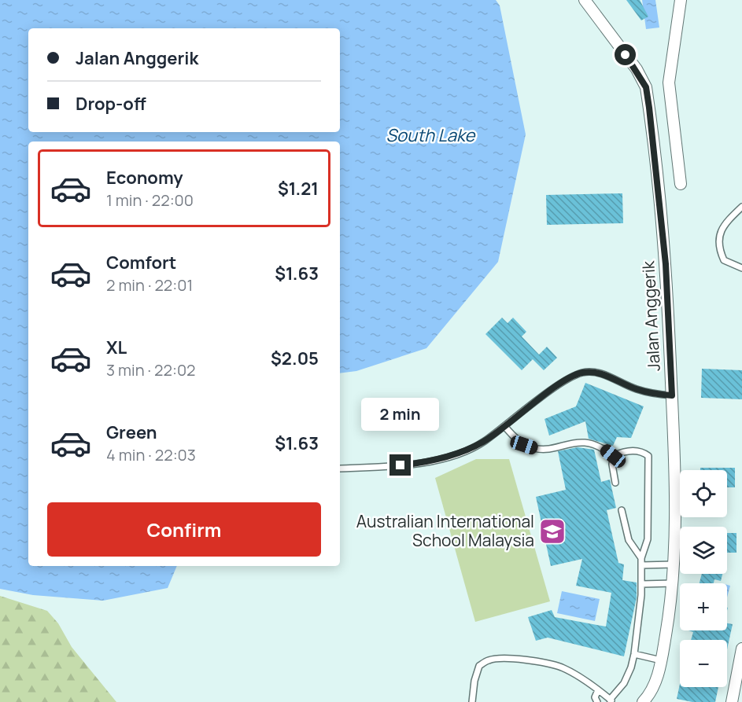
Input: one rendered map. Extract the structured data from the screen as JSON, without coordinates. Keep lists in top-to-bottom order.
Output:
{
  "streets": {
    "street": ["Jalan Anggerik"]
  },
  "water": ["South Lake"],
  "places": {
    "school or university": ["Australian International School Malaysia"]
  },
  "page": {
    "banner": ["Jalan Anggerik", "Drop-off"],
    "list": [
      {
        "name": "Economy",
        "note": "1 min · 22:00",
        "value": "$1.21"
      },
      {
        "name": "Comfort",
        "note": "2 min · 22:01",
        "value": "$1.63"
      },
      {
        "name": "XL",
        "note": "3 min · 22:02",
        "value": "$2.05"
      },
      {
        "name": "Green",
        "note": "4 min · 22:03",
        "value": "$1.63"
      }
    ],
    "bubble": "2 min",
    "map_buttons": ["+", "−"],
    "buttons": "Confirm"
  }
}
